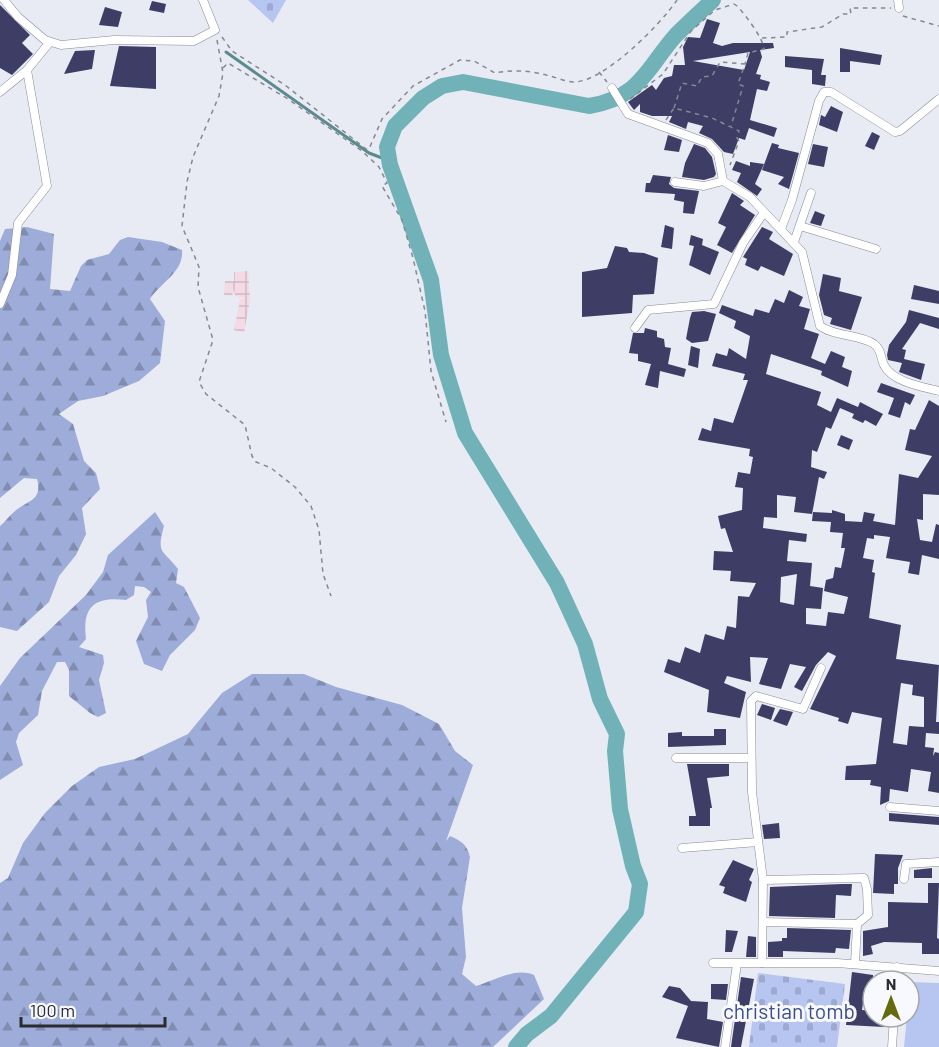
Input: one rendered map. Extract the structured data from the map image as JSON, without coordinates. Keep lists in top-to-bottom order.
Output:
{
  "parks": ["christian tomb"],
  "scale_bar": "100 m",
  "north": "top"
}
